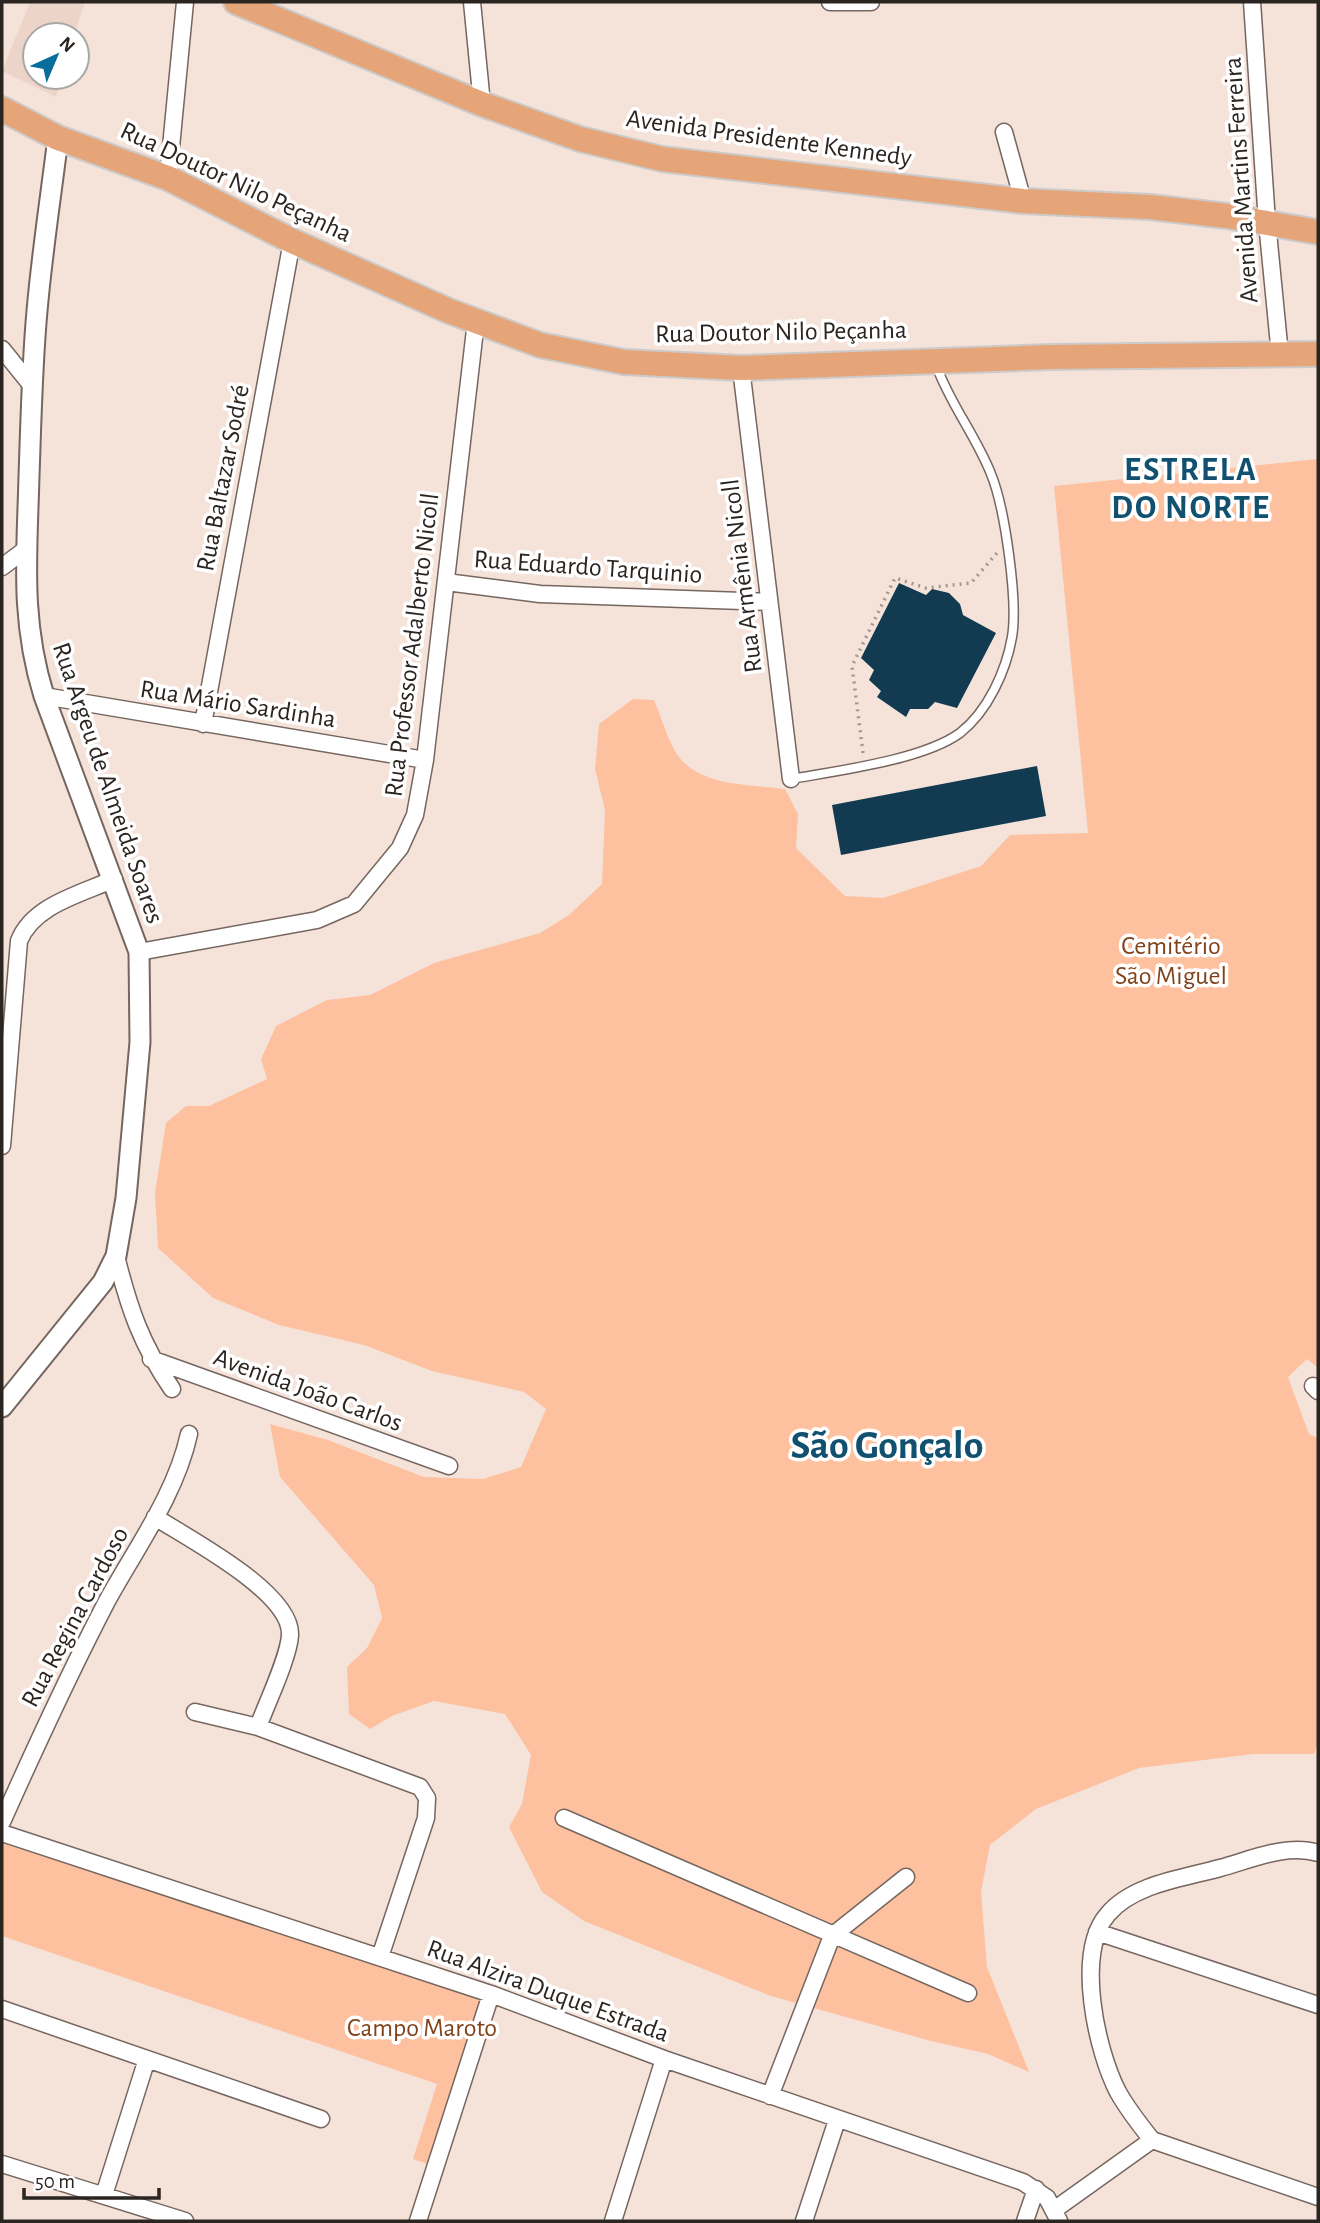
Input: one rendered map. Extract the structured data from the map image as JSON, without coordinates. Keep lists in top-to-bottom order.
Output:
{
  "streets": {
    "main road": ["Avenida Presidente Kennedy", "Rua Doutor Nilo Peçanha"],
    "street": [
      "Avenida Martins Ferreira",
      "Rua Baltazar Sodré",
      "Rua Eduardo Tarquinio",
      "Rua Armênia Nicoll",
      "Rua Professor Adalberto Nicoll",
      "Rua Mário Sardinha",
      "Rua Argeu de Almeida Soares",
      "Avenida João Carlos",
      "Rua Regina Cardoso",
      "Rua Alzira Duque Estrada"
    ]
  },
  "crossings": [
    ["Avenida Presidente Kennedy", "Avenida Martins Ferreira"],
    ["Avenida Martins Ferreira", "Rua Doutor Nilo Peçanha"],
    ["Rua Doutor Nilo Peçanha", "Rua Baltazar Sodré"],
    ["Rua Doutor Nilo Peçanha", "Rua Armênia Nicoll"],
    ["Rua Doutor Nilo Peçanha", "Rua Professor Adalberto Nicoll"],
    ["Rua Doutor Nilo Peçanha", "Rua Argeu de Almeida Soares"],
    ["Rua Baltazar Sodré", "Rua Mário Sardinha"],
    ["Rua Eduardo Tarquinio", "Rua Armênia Nicoll"],
    ["Rua Eduardo Tarquinio", "Rua Professor Adalberto Nicoll"],
    ["Rua Professor Adalberto Nicoll", "Rua Mário Sardinha"],
    ["Rua Professor Adalberto Nicoll", "Rua Argeu de Almeida Soares"],
    ["Rua Mário Sardinha", "Rua Argeu de Almeida Soares"]
  ],
  "districts": ["ESTRELA DO NORTE", "São Gonçalo"],
  "parks": ["Cemitério São Miguel", "Campo Maroto"],
  "scale_bar": "50 m",
  "north": "top right"
}
